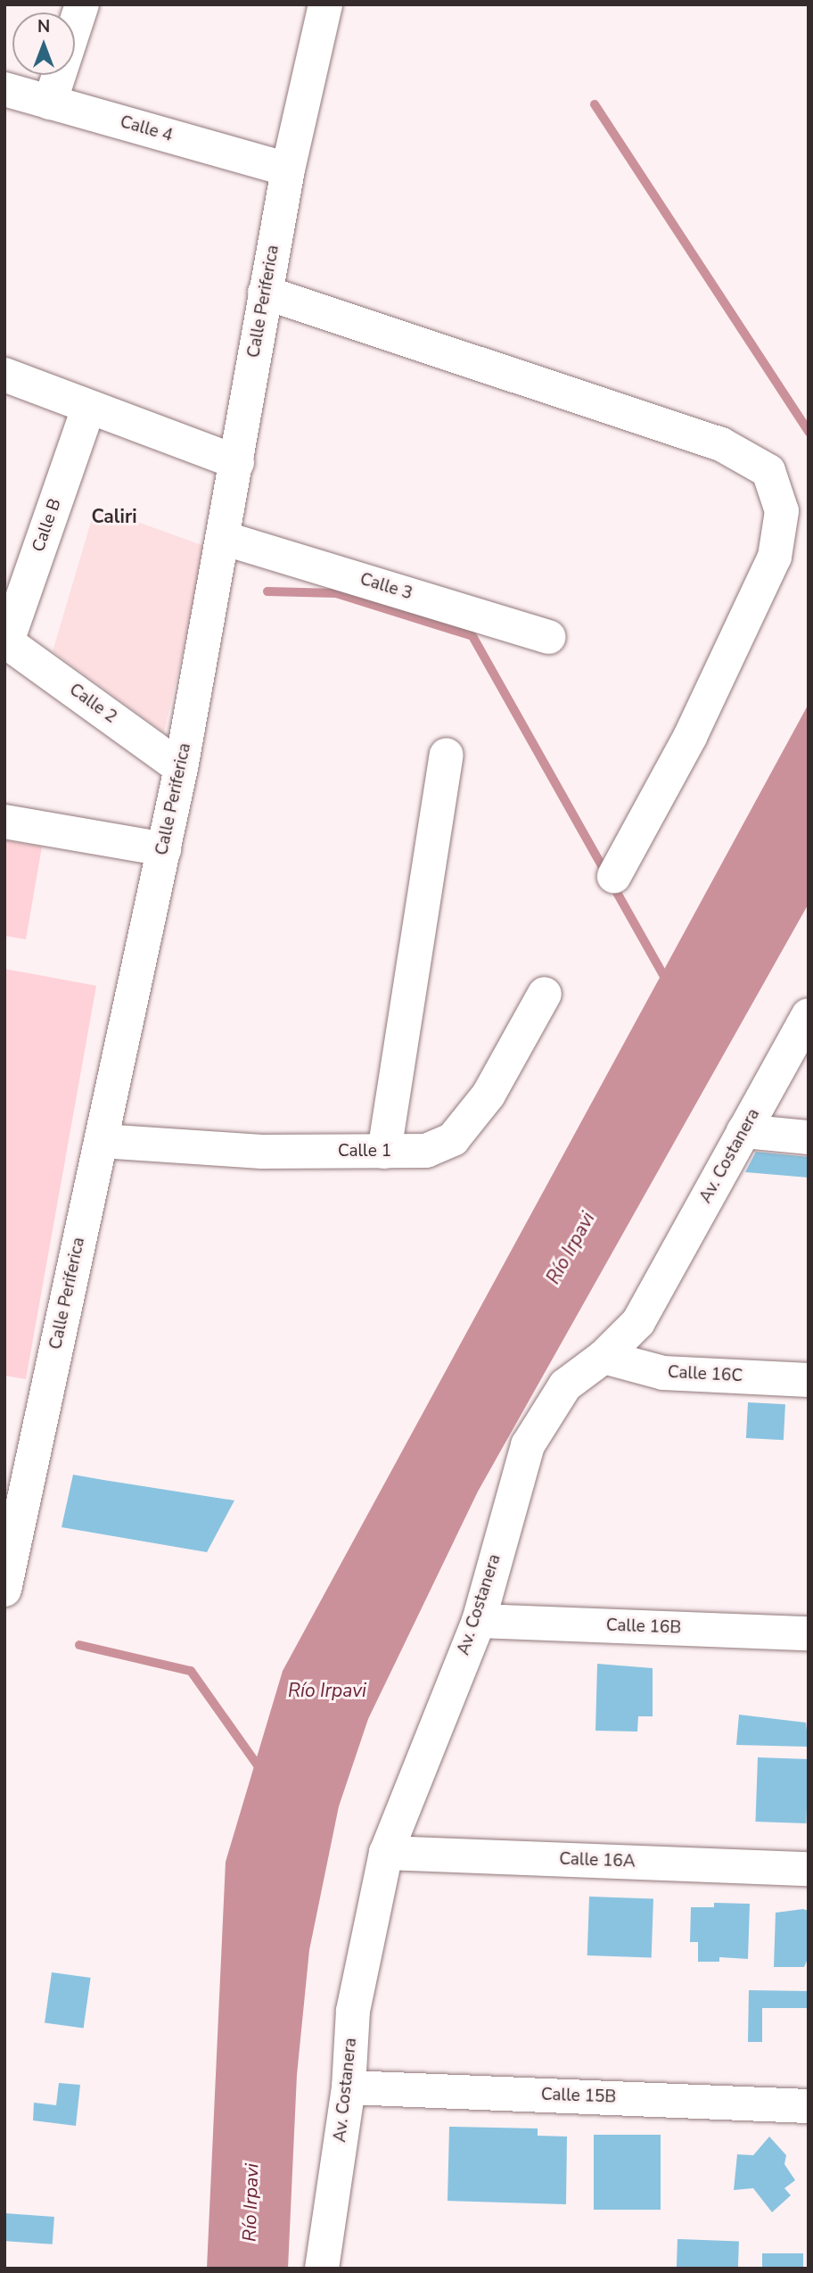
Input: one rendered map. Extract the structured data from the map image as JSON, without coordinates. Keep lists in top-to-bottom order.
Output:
{
  "streets": {
    "street": [
      "Calle 4",
      "Calle Periferica",
      "Calle B",
      "Calle 3",
      "Calle 2",
      "Calle 1",
      "Av. Costanera",
      "Calle 16C",
      "Calle 16B",
      "Calle 16A",
      "Calle 15B"
    ]
  },
  "crossings": [
    ["Calle 4", "Calle Periferica"],
    ["Calle Periferica", "Calle 3"],
    ["Calle Periferica", "Calle 2"],
    ["Calle Periferica", "Calle 1"],
    ["Calle B", "Calle 2"],
    ["Av. Costanera", "Calle 16C"],
    ["Av. Costanera", "Calle 16B"],
    ["Av. Costanera", "Calle 16A"],
    ["Av. Costanera", "Calle 15B"]
  ],
  "districts": ["Caliri"],
  "water": ["Río Irpavi"],
  "north": "top"
}
